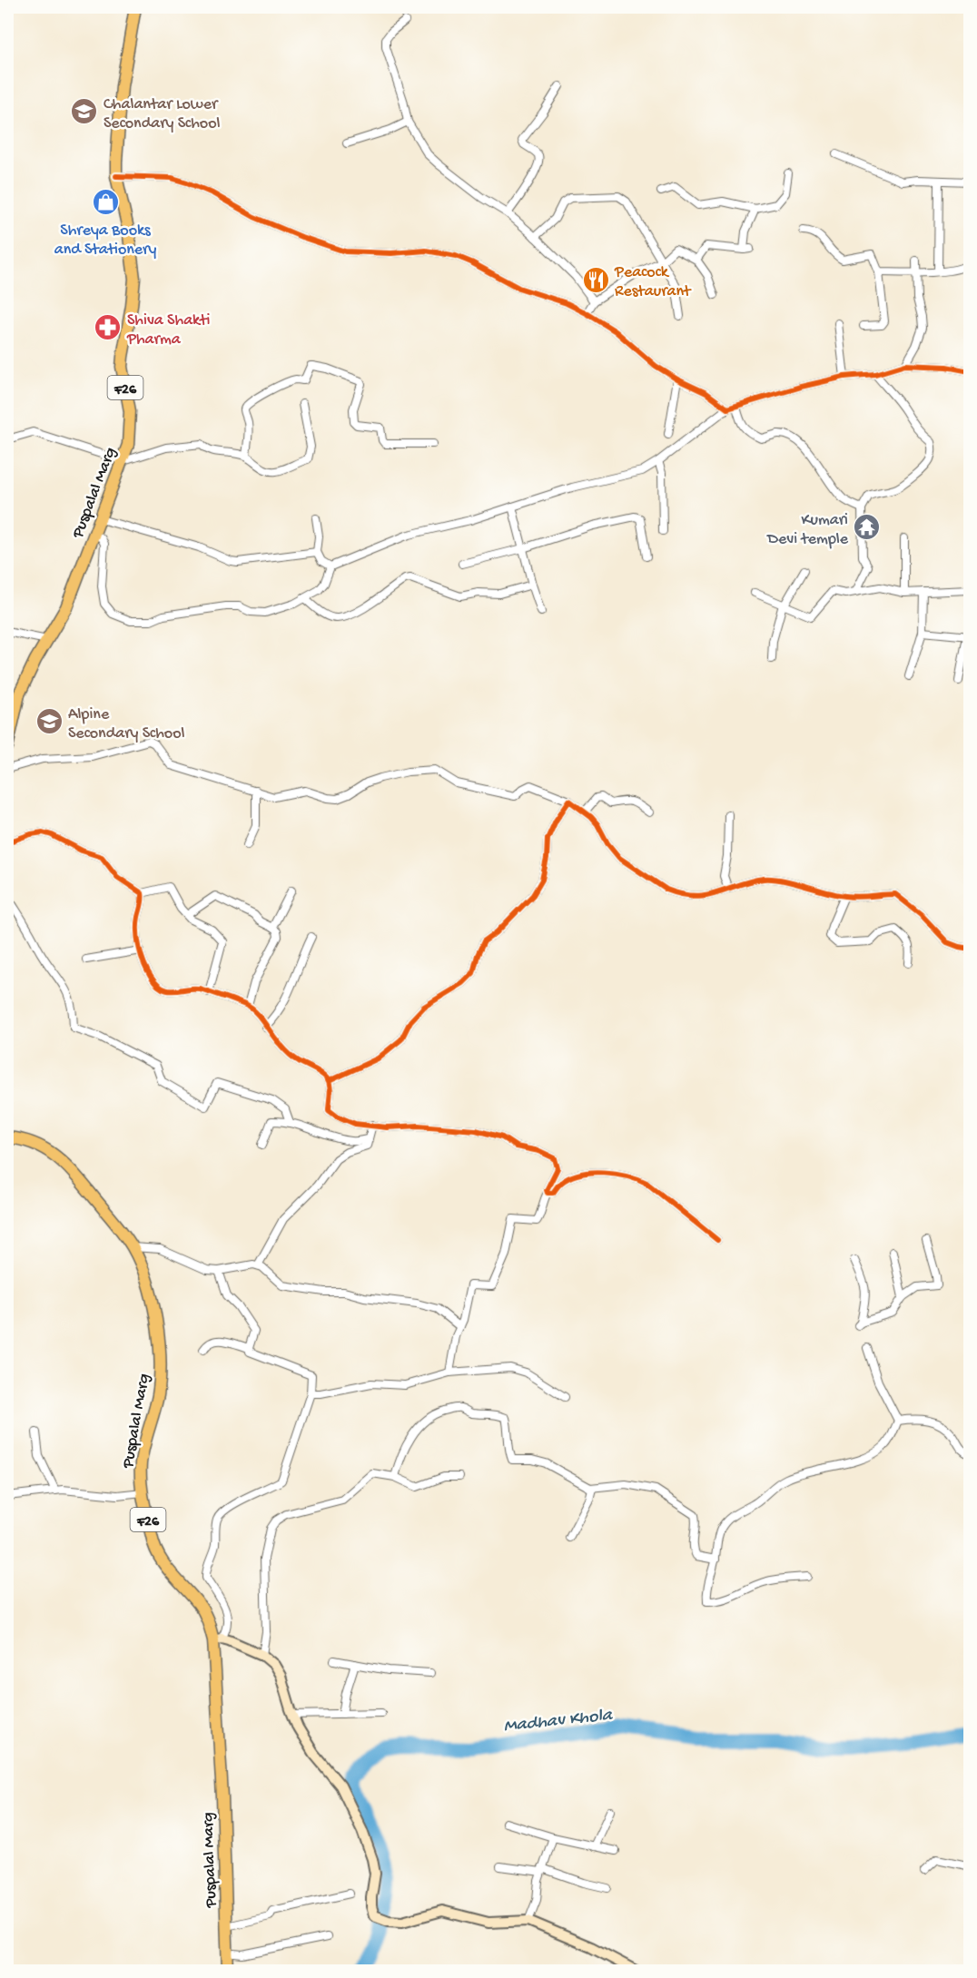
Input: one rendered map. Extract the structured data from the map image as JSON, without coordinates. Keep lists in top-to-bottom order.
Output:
{
  "streets": {
    "main road": ["F26", "Puspalal Marg"]
  },
  "crossings": [
    ["F26", "Puspalal Marg"]
  ],
  "water": ["Madhav Khola"],
  "places": {
    "school or university": ["Chalantar Lower Secondary School", "Alpine Secondary School"],
    "shop": ["Shreya Books and Stationery"],
    "restaurant": ["Peacock Restaurant"],
    "pharmacy": ["Shiva Shakti Pharma"],
    "temple": ["Kumari Devi temple"]
  }
}
